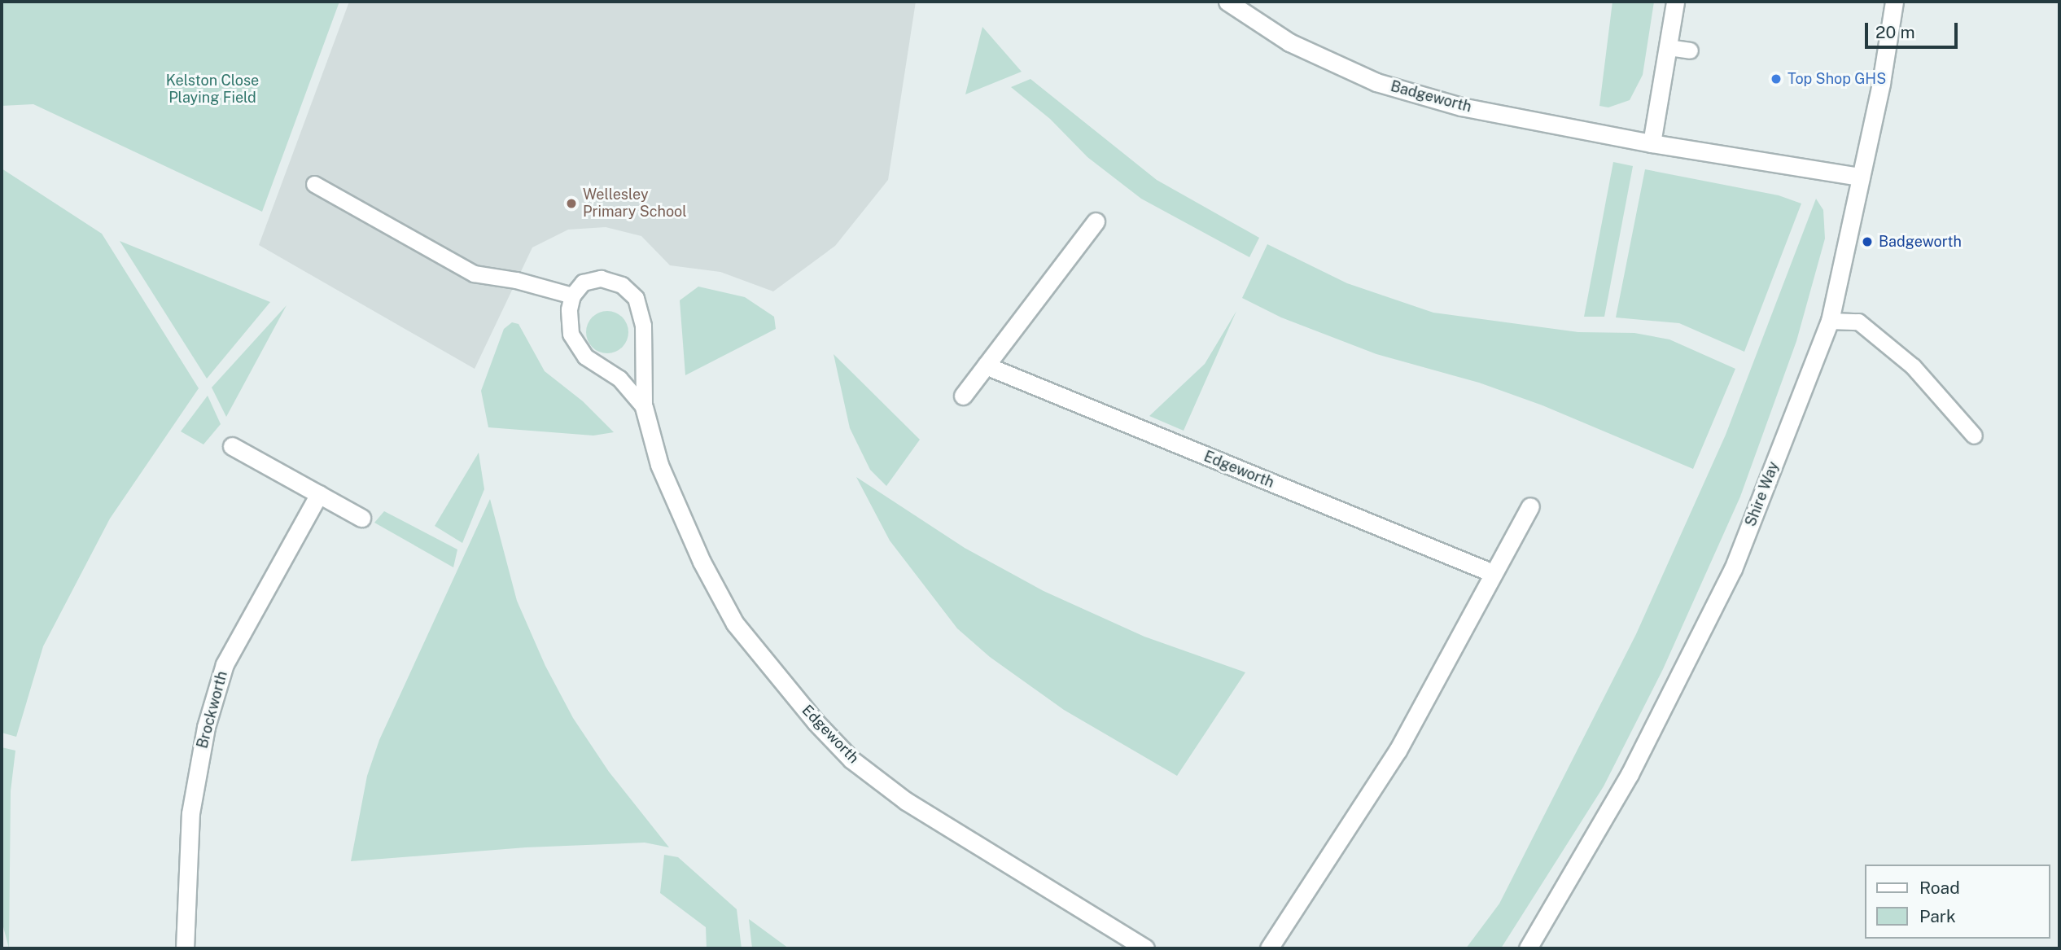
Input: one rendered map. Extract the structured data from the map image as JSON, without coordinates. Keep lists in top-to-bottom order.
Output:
{
  "streets": {
    "street": [
      "Badgeworth",
      "Edgeworth",
      "Shire Way",
      "Brockworth"
    ]
  },
  "crossings": [
    ["Badgeworth", "Shire Way"]
  ],
  "parks": ["Kelston Close Playing Field"],
  "places": ["Top Shop GHS", "Wellesley Primary School", "Badgeworth"],
  "legend": ["Road", "Park"],
  "scale_bar": "20 m"
}
